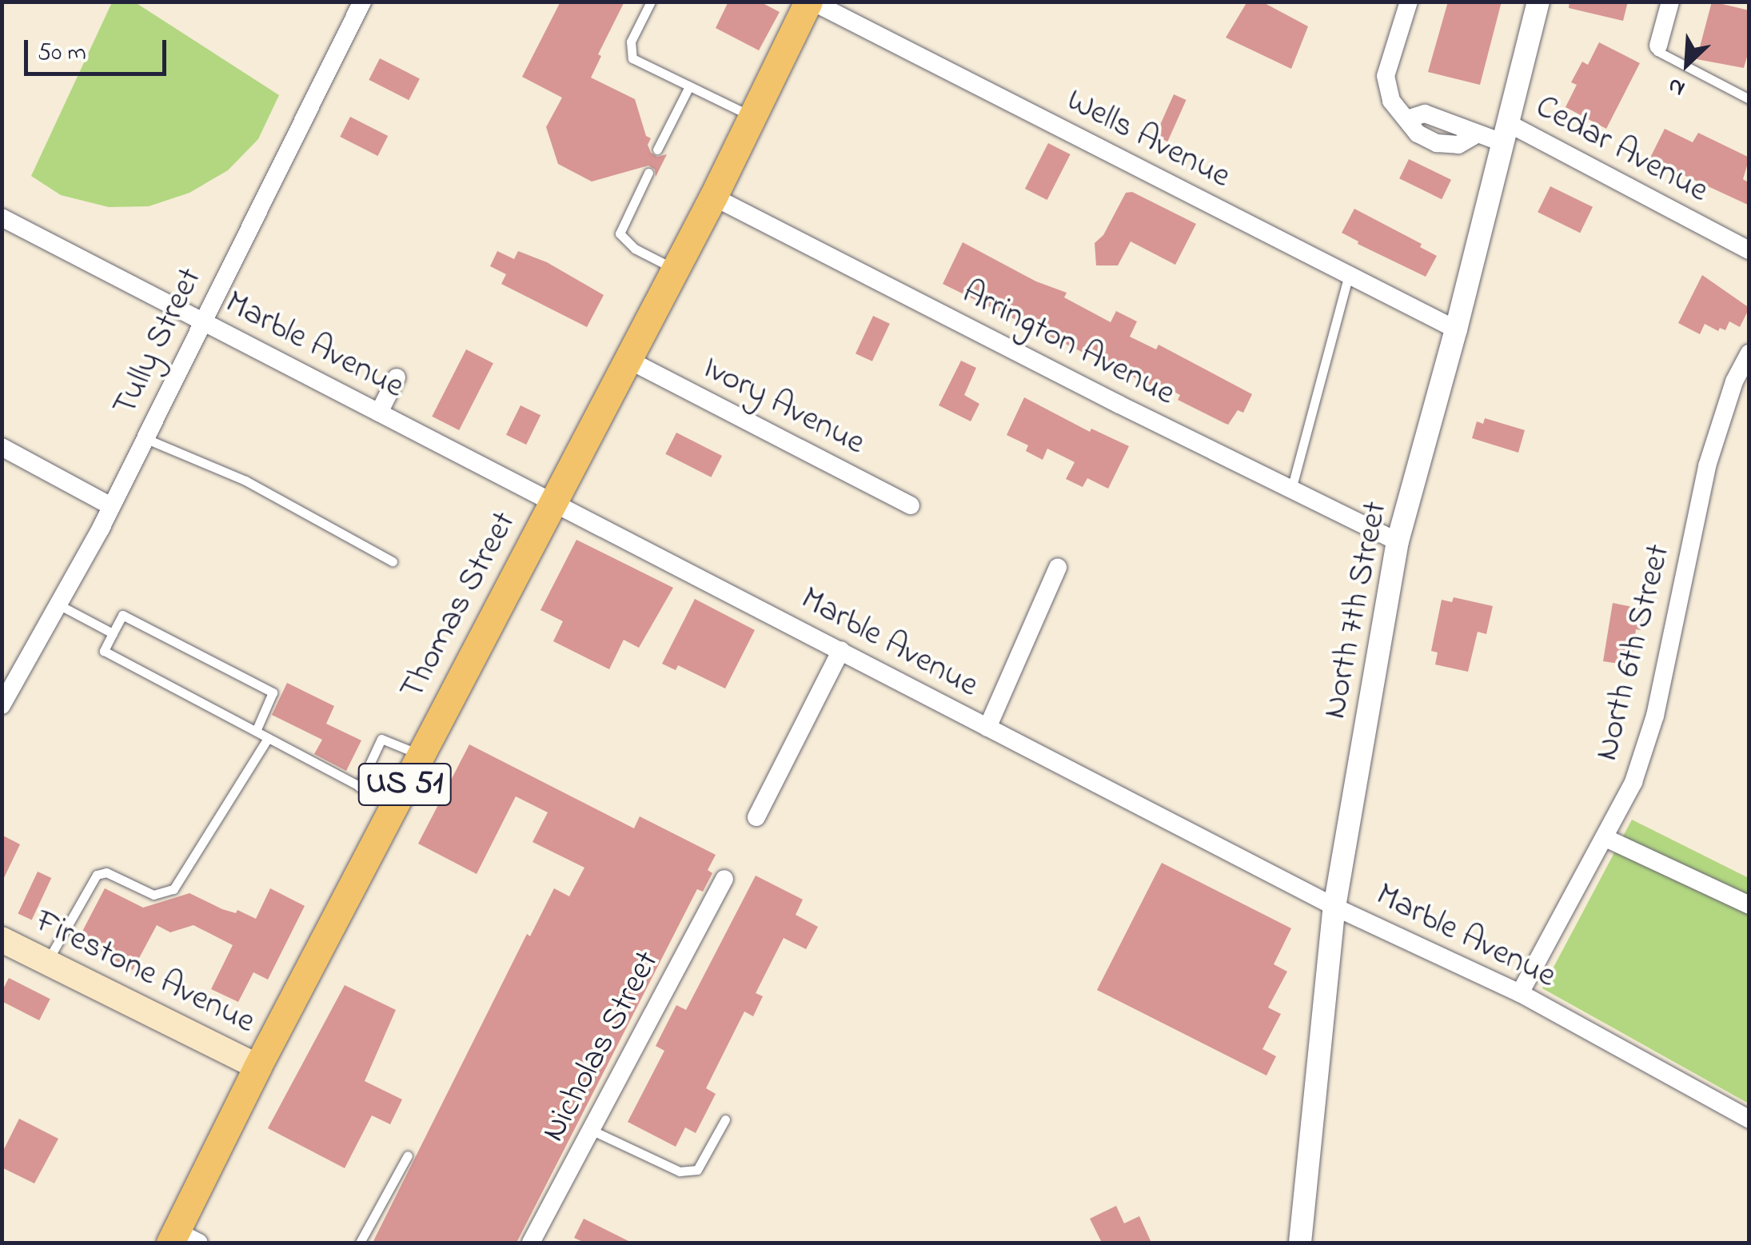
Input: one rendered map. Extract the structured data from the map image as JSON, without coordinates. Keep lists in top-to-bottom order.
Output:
{
  "streets": {
    "main road": ["Thomas Street", "US 51", "Firestone Avenue"],
    "street": [
      "Wells Avenue",
      "Cedar Avenue",
      "Tully Street",
      "Arrington Avenue",
      "Marble Avenue",
      "Ivory Avenue",
      "North 7th Street",
      "North 6th Street",
      "Nicholas Street"
    ]
  },
  "crossings": [
    ["Wells Avenue", "Thomas Street"],
    ["Wells Avenue", "North 7th Street"],
    ["Cedar Avenue", "North 7th Street"],
    ["Tully Street", "Marble Avenue"],
    ["Arrington Avenue", "Thomas Street"],
    ["Arrington Avenue", "North 7th Street"],
    ["Marble Avenue", "Thomas Street"],
    ["Marble Avenue", "North 7th Street"],
    ["Marble Avenue", "North 6th Street"],
    ["Ivory Avenue", "Thomas Street"],
    ["Thomas Street", "Firestone Avenue"]
  ],
  "scale_bar": "50 m",
  "north": "bottom left"
}
